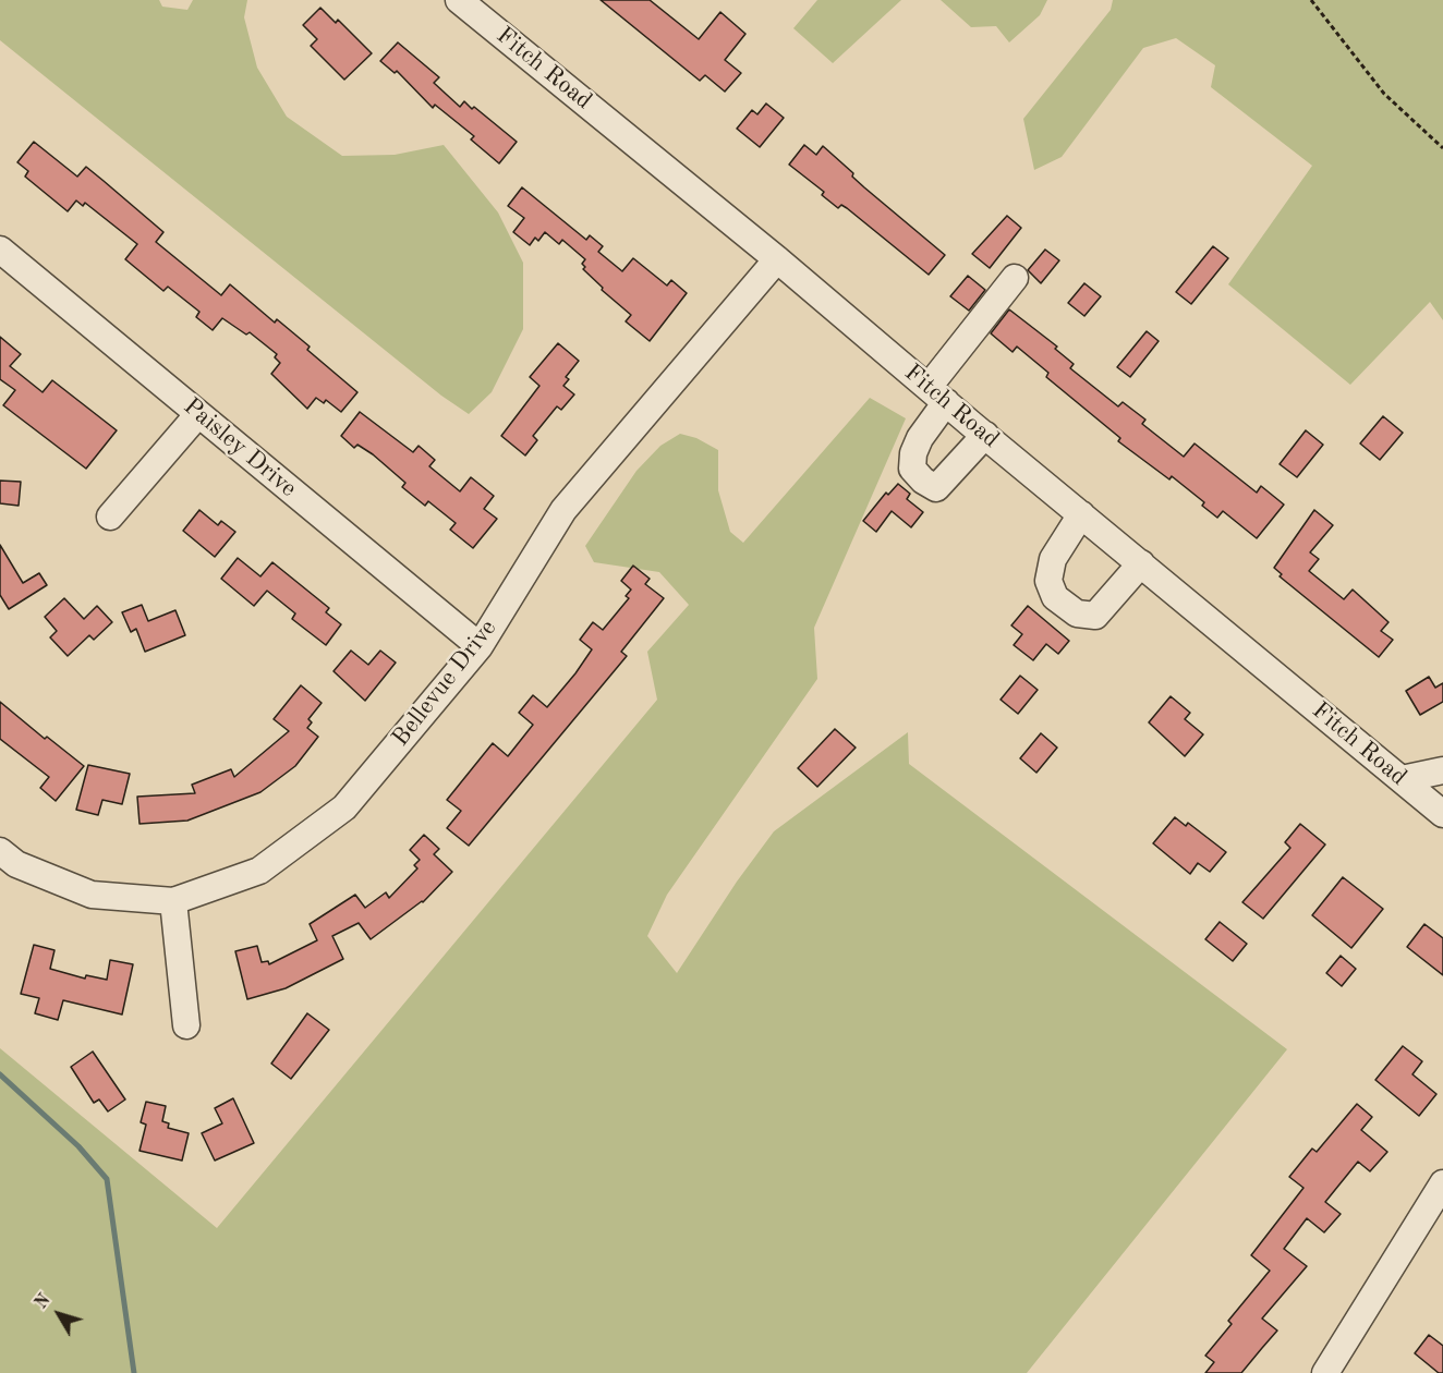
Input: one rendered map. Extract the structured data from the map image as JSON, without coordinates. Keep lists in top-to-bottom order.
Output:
{
  "streets": {
    "street": ["Fitch Road", "Paisley Drive", "Bellevue Drive"]
  },
  "crossings": [
    ["Fitch Road", "Bellevue Drive"],
    ["Paisley Drive", "Bellevue Drive"]
  ],
  "north": "top left"
}
